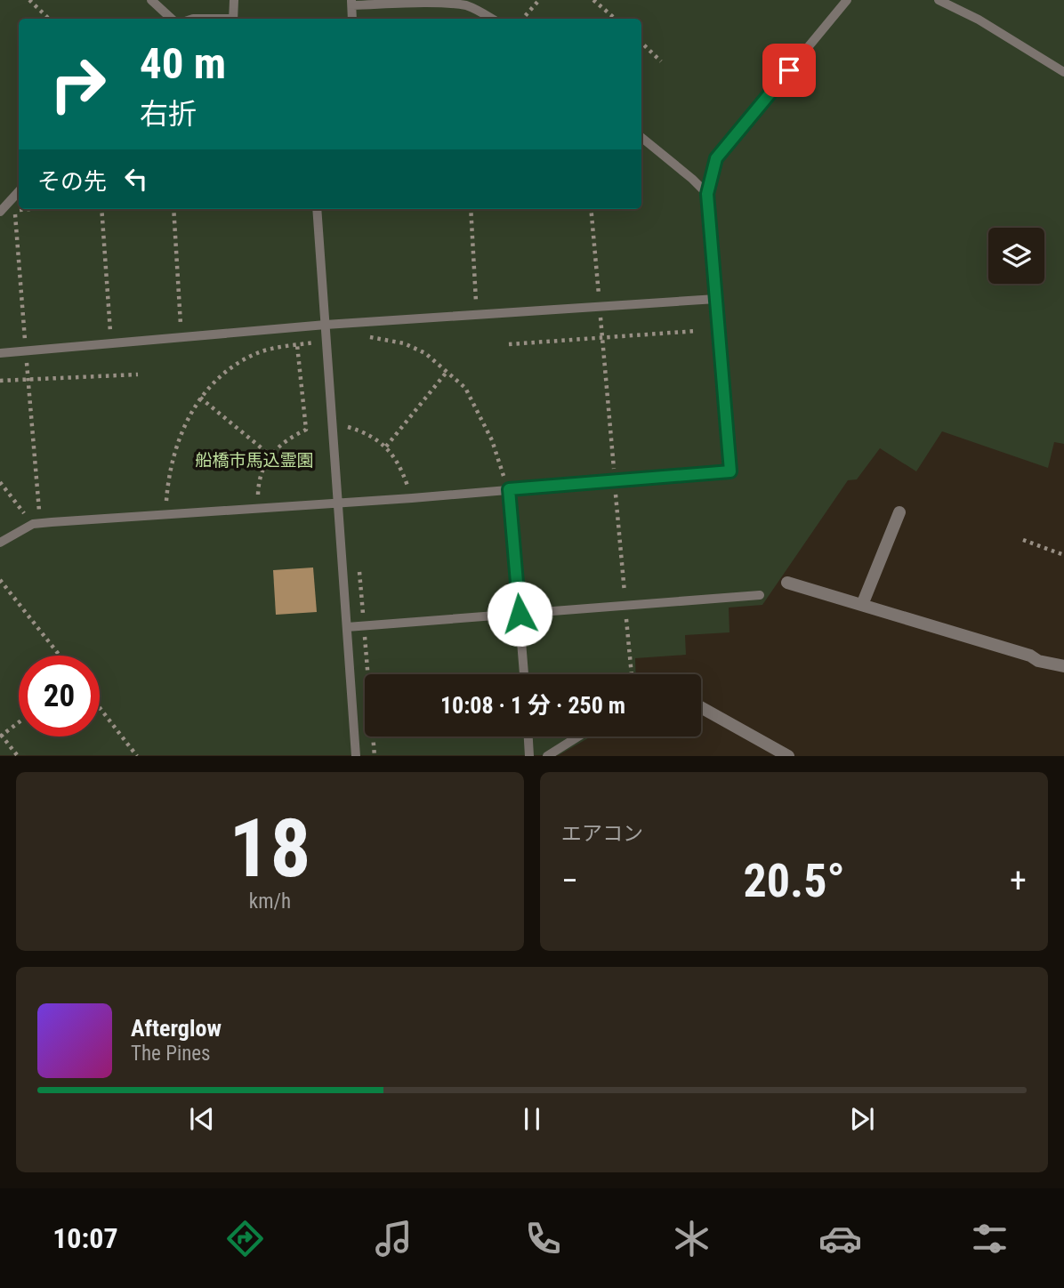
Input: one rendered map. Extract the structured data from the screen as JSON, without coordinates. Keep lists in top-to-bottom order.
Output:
{
  "parks": ["船橋市馬込霊園"],
  "page": {
    "turn": ["40 m", "右折"],
    "then": "その先",
    "limit": "20",
    "trip": "10:08 · 1 分 · 250 m",
    "tile": [
      ["18", "km/h"],
      "エアコン"
    ],
    "heat": ["−", "20.5°", "+"],
    "song": ["Afterglow", "The Pines"],
    "tabs": "10:07"
  }
}
